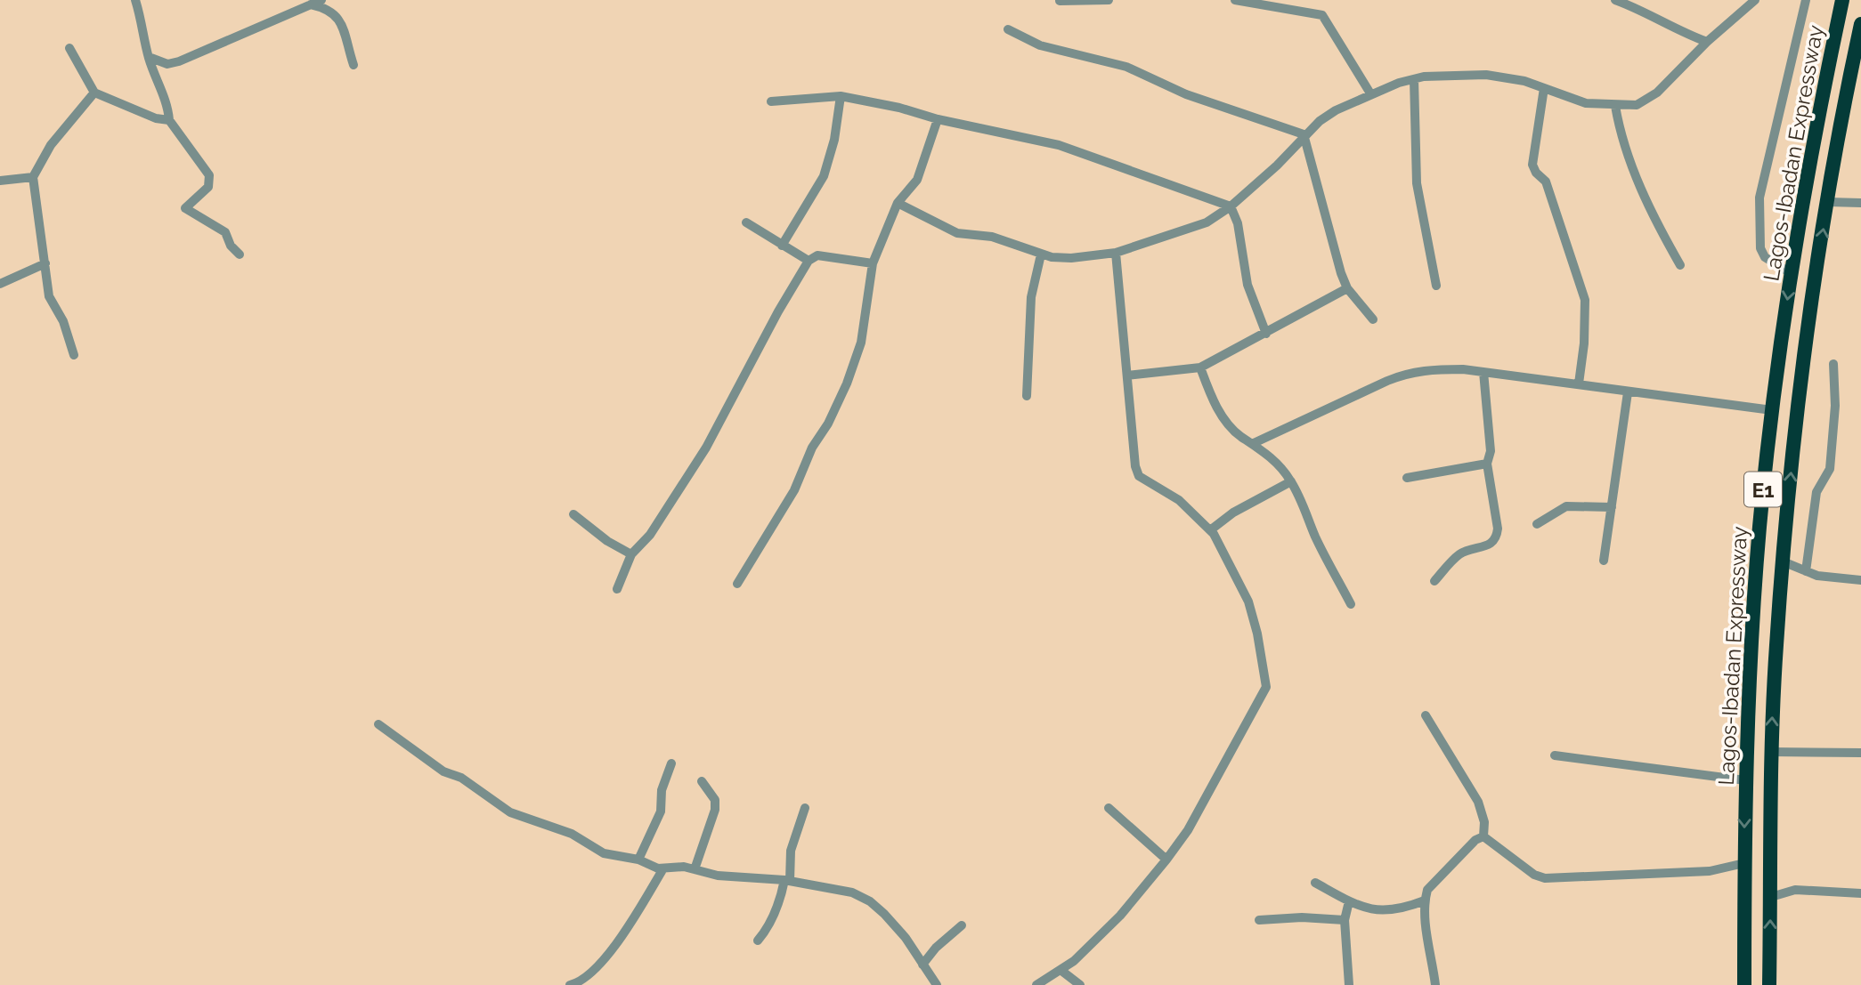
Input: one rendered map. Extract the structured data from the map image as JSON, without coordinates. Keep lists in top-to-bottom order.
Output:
{
  "streets": {
    "highway": ["Lagos-Ibadan Expressway", "E1"]
  }
}
